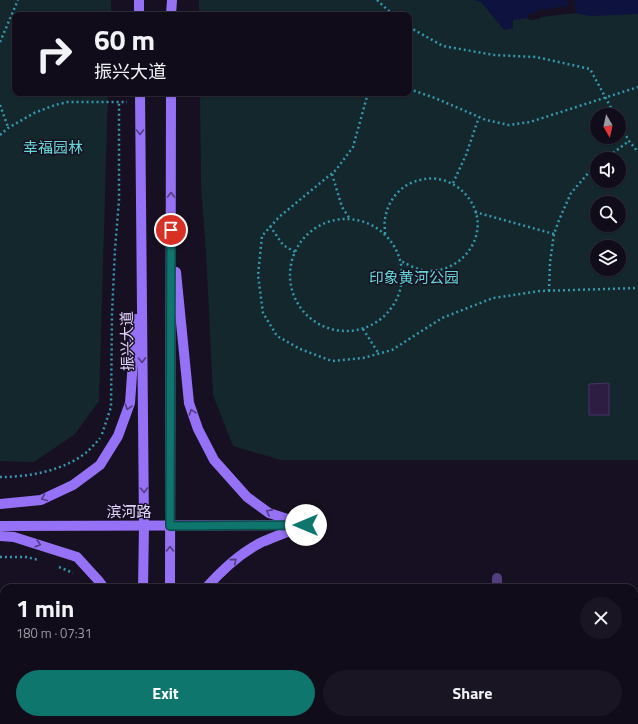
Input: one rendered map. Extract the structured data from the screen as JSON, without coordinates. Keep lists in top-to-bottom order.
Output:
{
  "streets": {
    "main road": ["振兴大道", "滨河路"]
  },
  "crossings": [
    ["振兴大道", "滨河路"]
  ],
  "parks": ["幸福园林", "印象黄河公园"],
  "north": "bottom",
  "page": {
    "turn": ["60 m", "振兴大道"],
    "heading": ["1 min", "180 m · 07:31"],
    "buttons": ["Exit", "Share"]
  }
}
